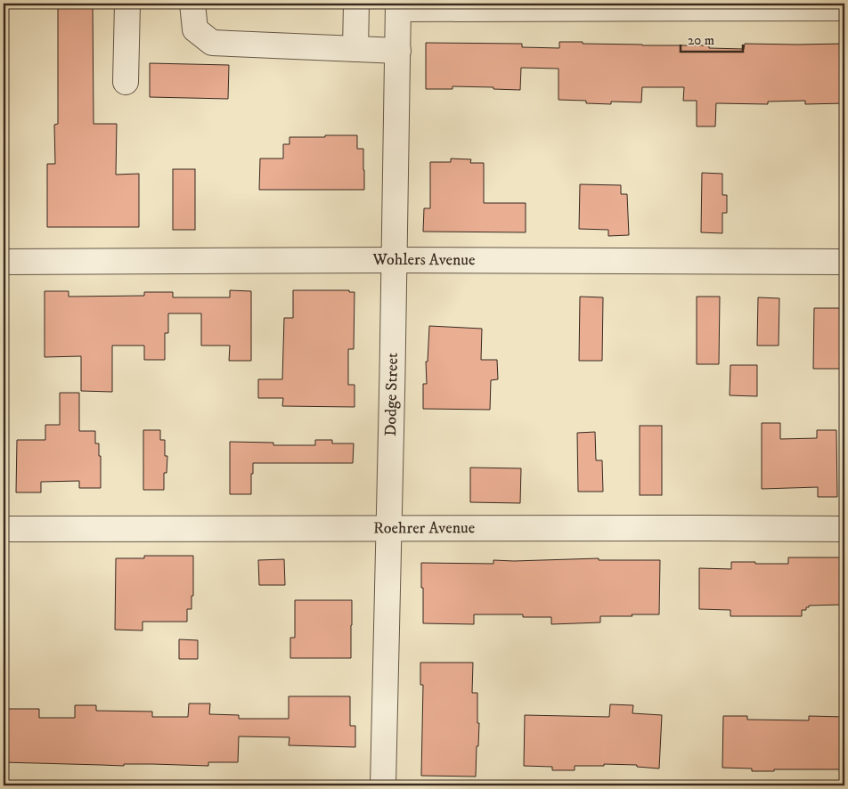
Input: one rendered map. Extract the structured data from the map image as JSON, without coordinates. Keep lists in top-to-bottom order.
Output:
{
  "streets": {
    "street": ["Wohlers Avenue", "Dodge Street", "Roehrer Avenue"]
  },
  "crossings": [
    ["Wohlers Avenue", "Dodge Street"],
    ["Dodge Street", "Roehrer Avenue"]
  ],
  "scale_bar": "20 m"
}
